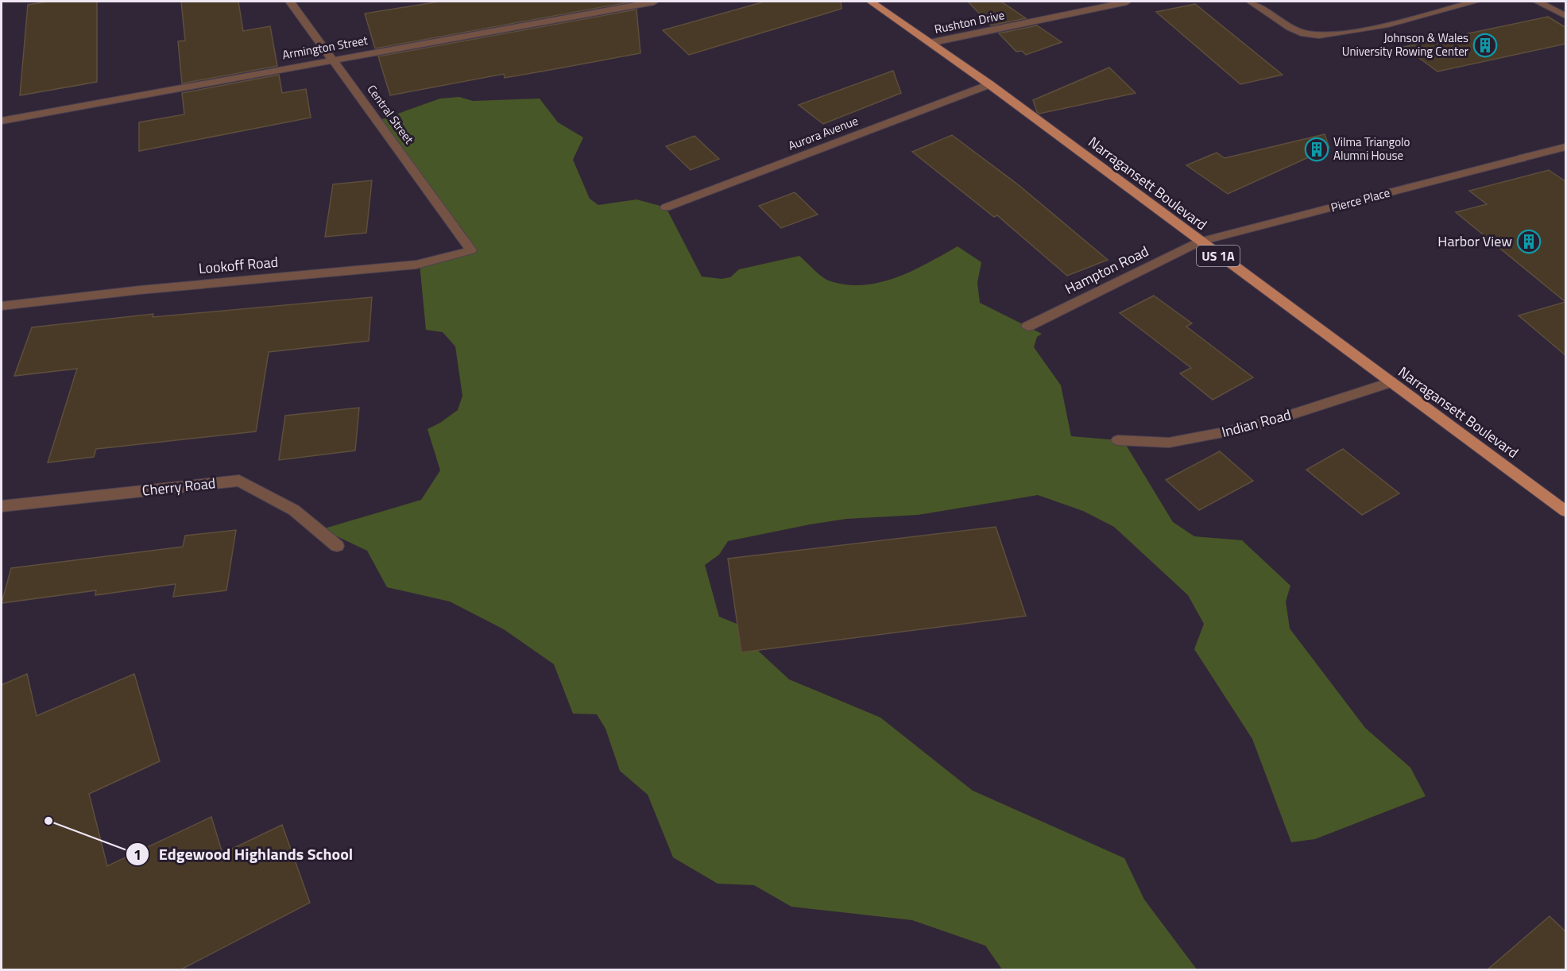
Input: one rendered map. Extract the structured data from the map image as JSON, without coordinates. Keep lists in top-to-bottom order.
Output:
{
  "streets": {
    "main road": ["Narragansett Boulevard", "US 1A"],
    "street": [
      "Rushton Drive",
      "Armington Street",
      "Central Street",
      "Aurora Avenue",
      "Pierce Place",
      "Lookoff Road",
      "Hampton Road",
      "Indian Road",
      "Cherry Road"
    ]
  },
  "crossings": [
    ["Rushton Drive", "Narragansett Boulevard"],
    ["Armington Street", "Central Street"],
    ["Central Street", "Lookoff Road"],
    ["Aurora Avenue", "Narragansett Boulevard"],
    ["Narragansett Boulevard", "Pierce Place"],
    ["Narragansett Boulevard", "Hampton Road"],
    ["Narragansett Boulevard", "Indian Road"],
    ["Pierce Place", "Hampton Road"]
  ],
  "places": {
    "building": ["Johnson & Wales University Rowing Center", "Vilma Triangolo Alumni House", "Harbor View"],
    "other": ["Edgewood Highlands School"]
  }
}
